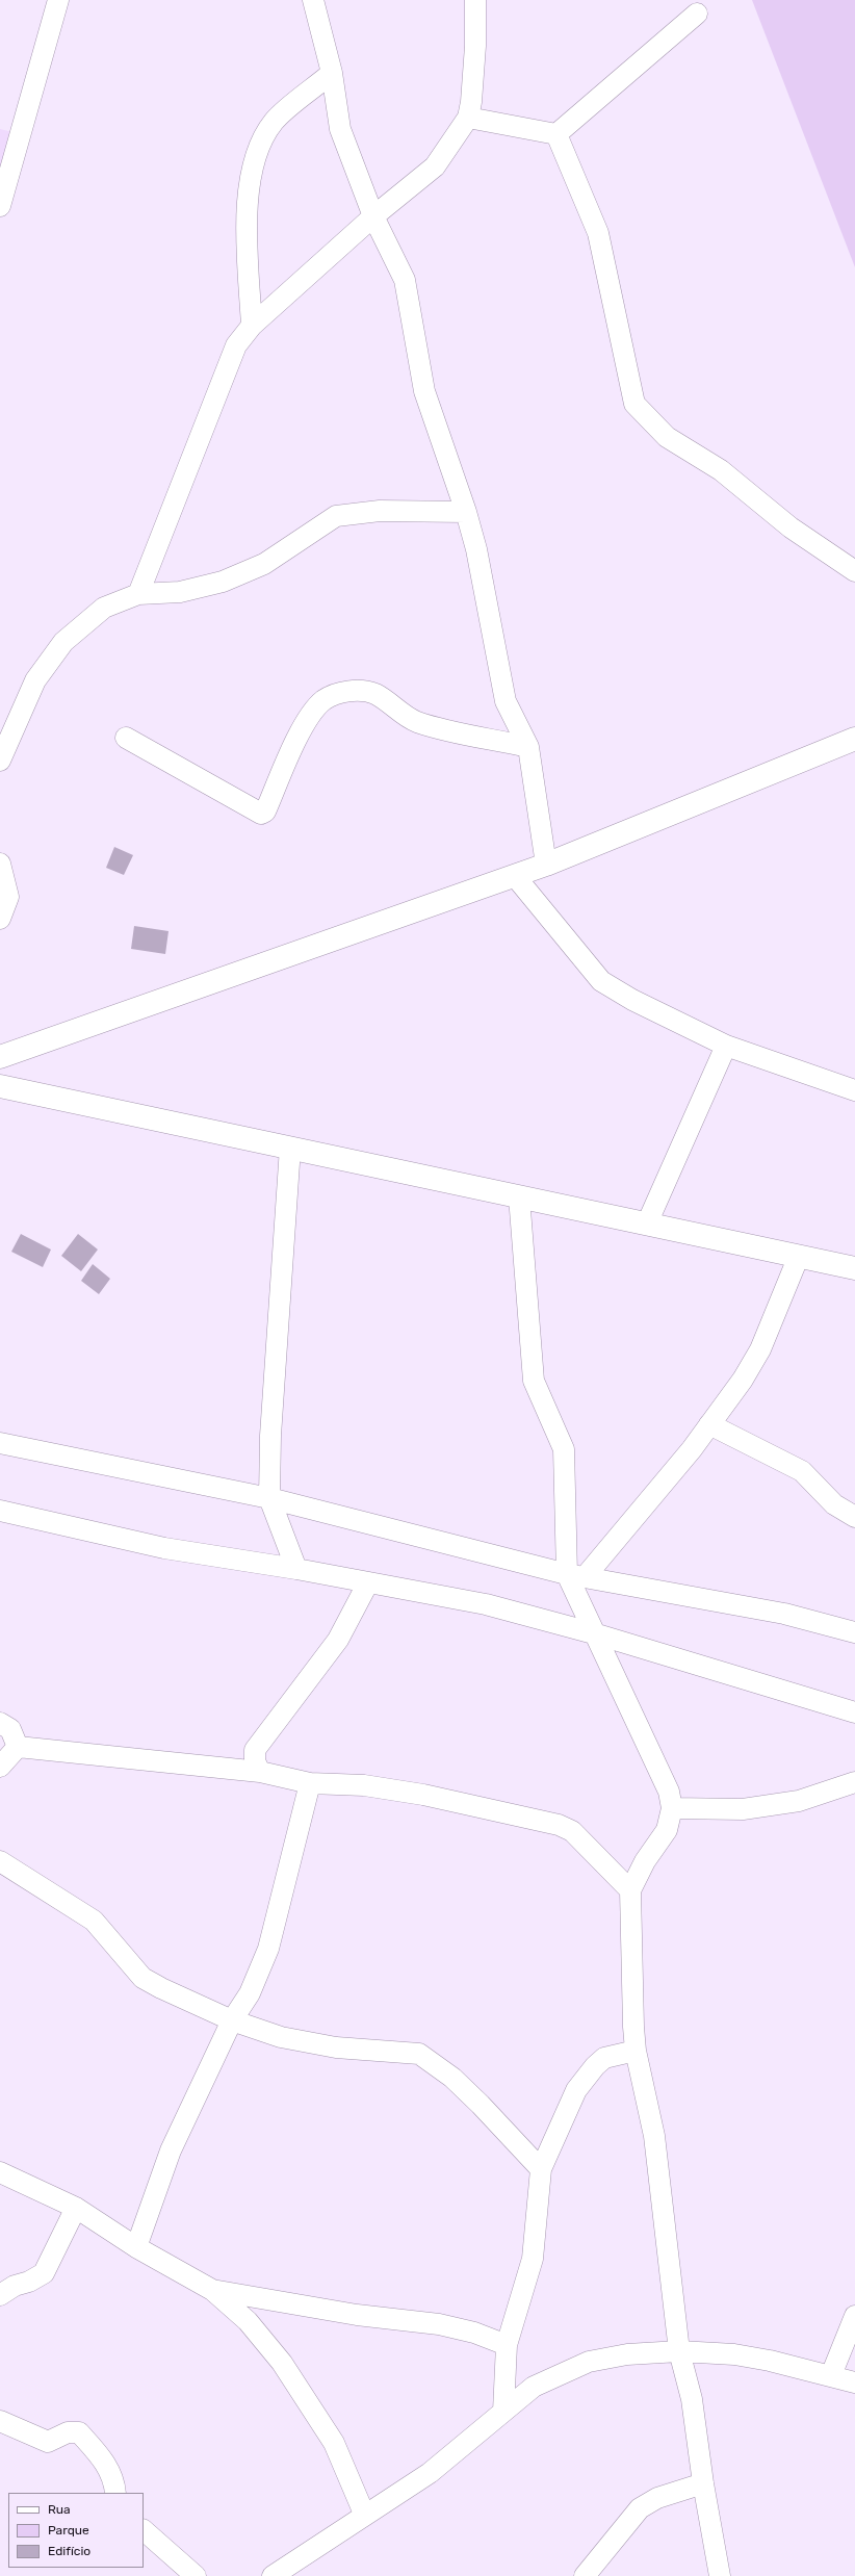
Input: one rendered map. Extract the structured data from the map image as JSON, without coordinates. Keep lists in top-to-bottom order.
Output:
{
  "legend": ["Rua", "Parque", "Edifício"]
}
